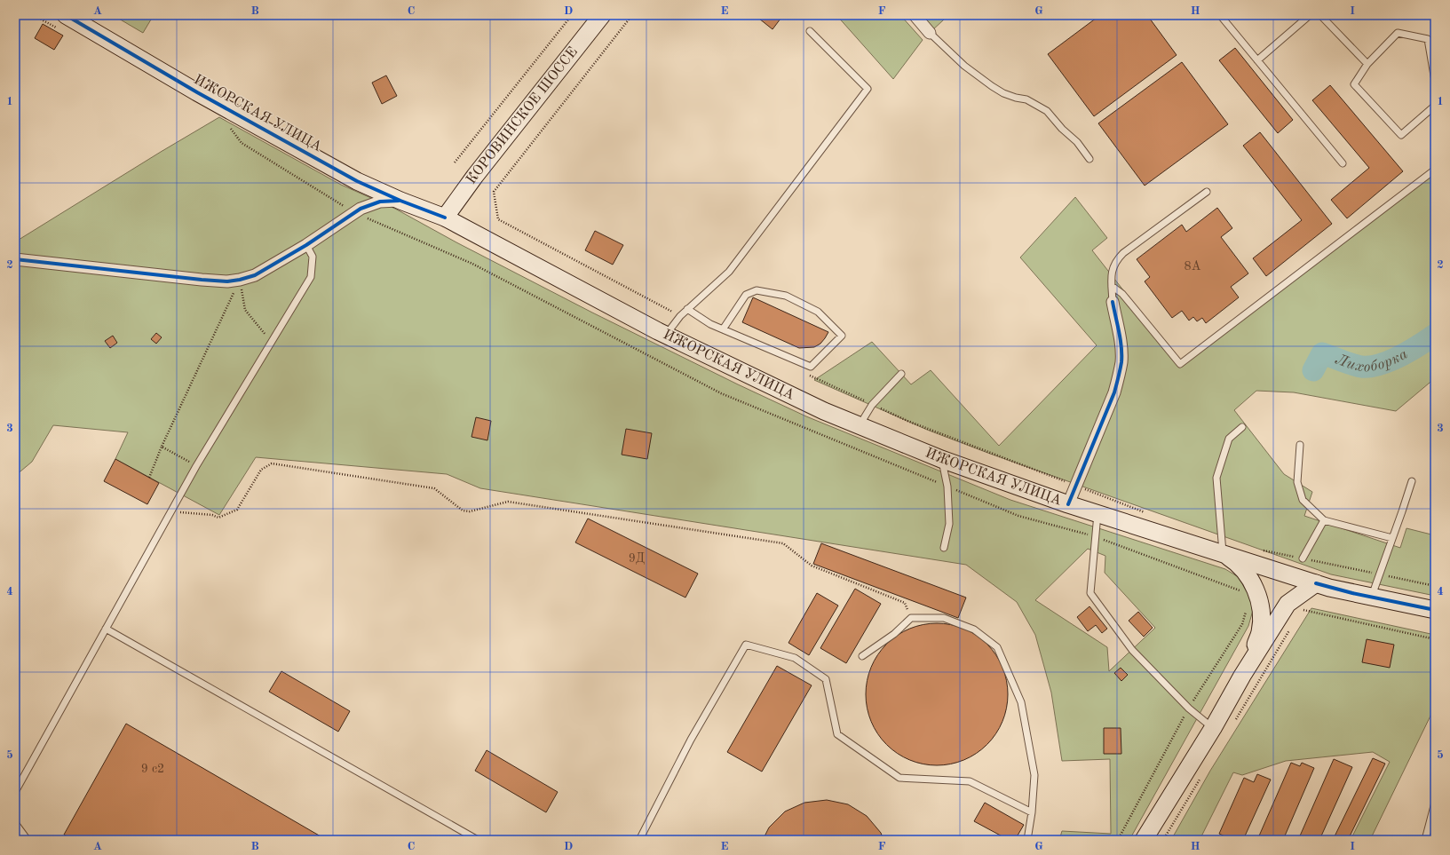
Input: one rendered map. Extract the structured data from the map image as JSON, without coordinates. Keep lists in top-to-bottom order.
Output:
{
  "streets": {
    "main road": ["ИЖОРСКАЯ УЛИЦА", "КОРОВИНСКОЕ ШОССЕ"]
  },
  "crossings": [
    ["ИЖОРСКАЯ УЛИЦА", "КОРОВИНСКОЕ ШОССЕ"]
  ],
  "water": ["Лихоборка"],
  "house_numbers": ["8А", "9Д", "9 с2"],
  "grid": {
    "columns": [
      "A",
      "B",
      "C",
      "D",
      "E",
      "F",
      "G",
      "H",
      "I"
    ],
    "rows": [
      "1",
      "2",
      "3",
      "4",
      "5"
    ]
  }
}
